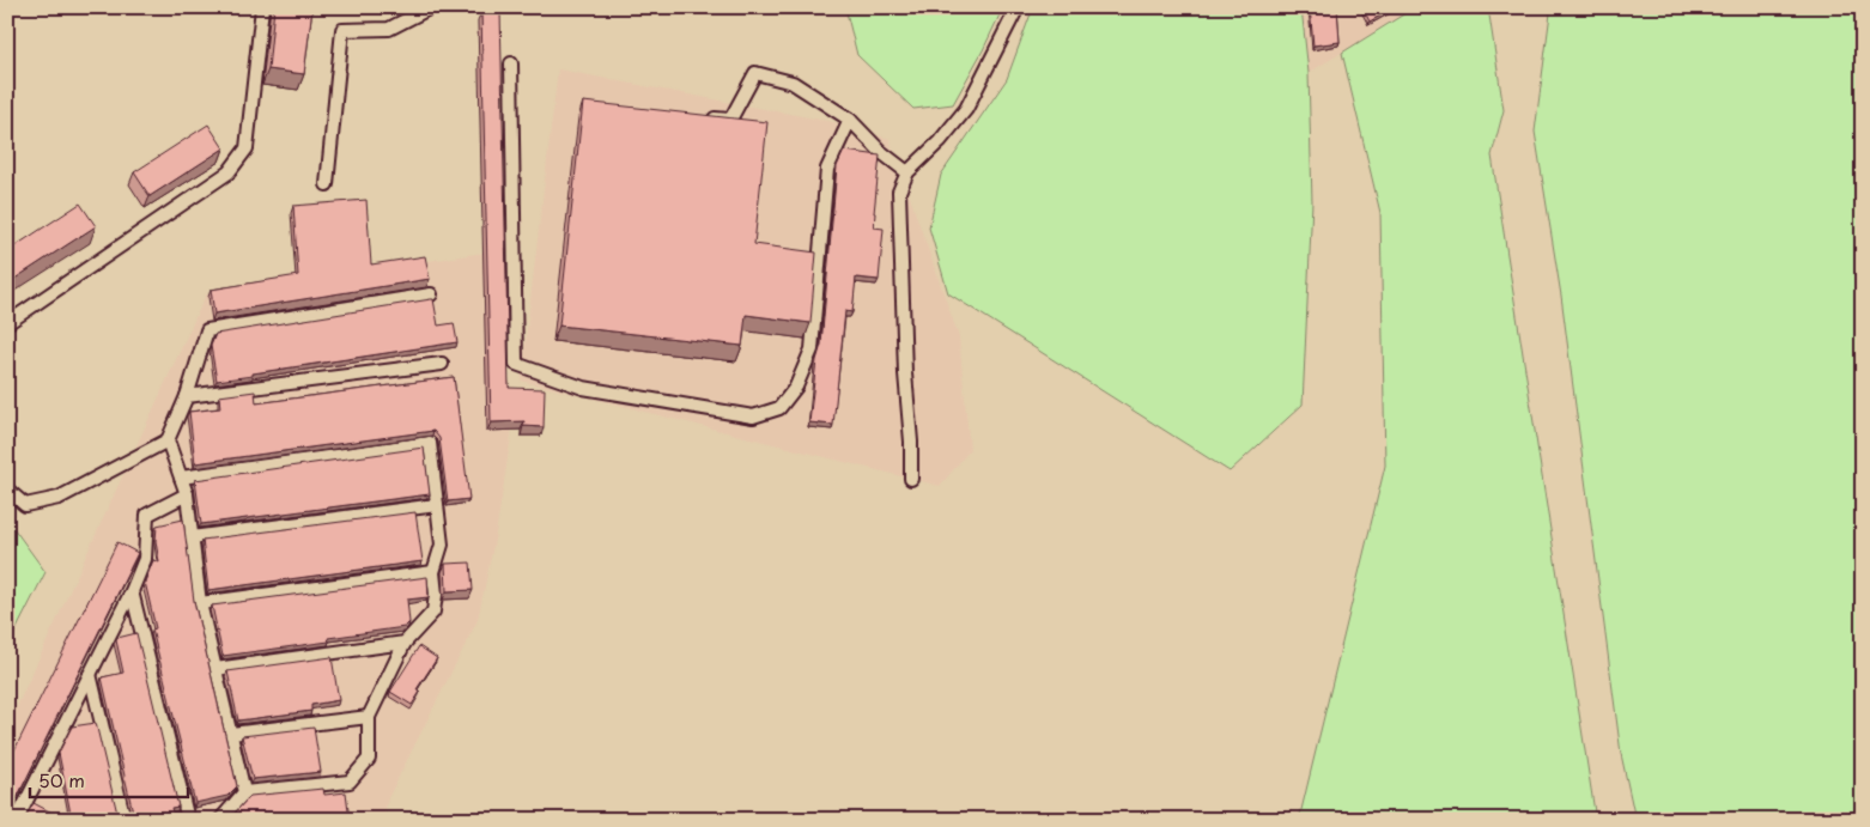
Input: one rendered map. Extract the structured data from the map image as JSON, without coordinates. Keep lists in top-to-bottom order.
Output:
{
  "scale_bar": "50 m"
}
